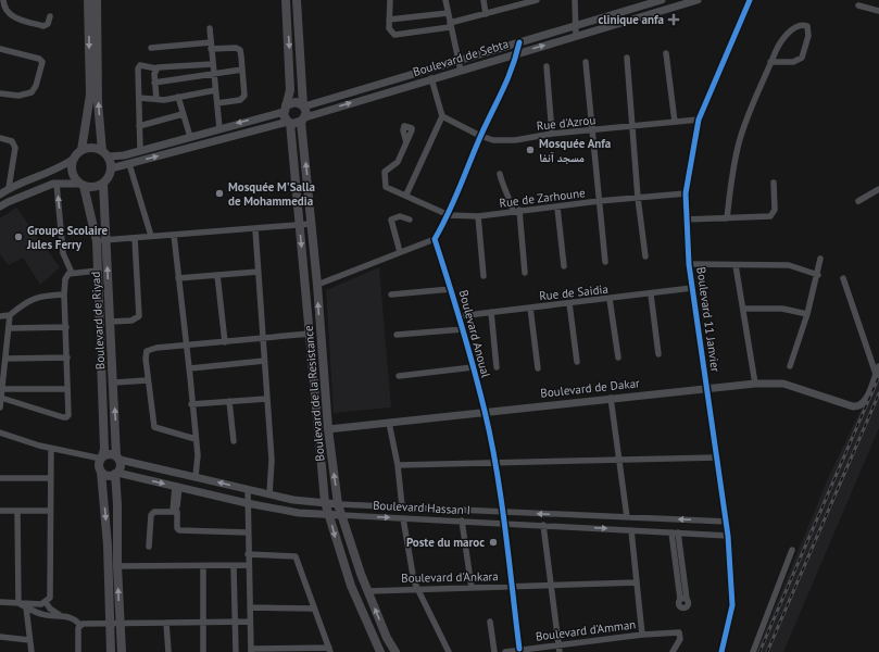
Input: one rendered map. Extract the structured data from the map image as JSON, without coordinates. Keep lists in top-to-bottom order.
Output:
{
  "streets": {
    "main road": ["Boulevard de Riyad", "Boulevard de la Resistance"],
    "street": [
      "Boulevard de Sebta",
      "Rue d'Azrou",
      "Rue de Zarhoune",
      "Rue de Saidia",
      "Boulevard 11 Janvier",
      "Boulevard Anoual",
      "Boulevard de Dakar",
      "Boulevard Hassan I",
      "Boulevard d'Ankara",
      "Boulevard d'Amman"
    ]
  },
  "crossings": [
    ["Boulevard de Sebta", "Boulevard de la Resistance"],
    ["Rue d'Azrou", "Boulevard 11 Janvier"],
    ["Rue de Zarhoune", "Boulevard 11 Janvier"],
    ["Rue de Saidia", "Boulevard 11 Janvier"],
    ["Rue de Saidia", "Boulevard Anoual"],
    ["Boulevard 11 Janvier", "Boulevard de Dakar"],
    ["Boulevard 11 Janvier", "Boulevard Hassan I"],
    ["Boulevard de Riyad", "Boulevard Hassan I"],
    ["Boulevard Anoual", "Boulevard de Dakar"],
    ["Boulevard Anoual", "Boulevard Hassan I"],
    ["Boulevard Anoual", "Boulevard d'Ankara"],
    ["Boulevard Anoual", "Boulevard d'Amman"],
    ["Boulevard de Dakar", "Boulevard de la Resistance"],
    ["Boulevard de la Resistance", "Boulevard Hassan I"],
    ["Boulevard de la Resistance", "Boulevard d'Ankara"],
    ["Boulevard Hassan I", "Boulevard d'Amman"],
    ["Boulevard d'Ankara", "Boulevard d'Amman"]
  ],
  "places": {
    "health": ["clinique anfa"],
    "other": [
      "Mosquée Anfa مسجد آنفا",
      "Mosquée M'Salla de Mohammedia",
      "Groupe Scolaire Jules Ferry",
      "Poste du maroc"
    ]
  }
}
